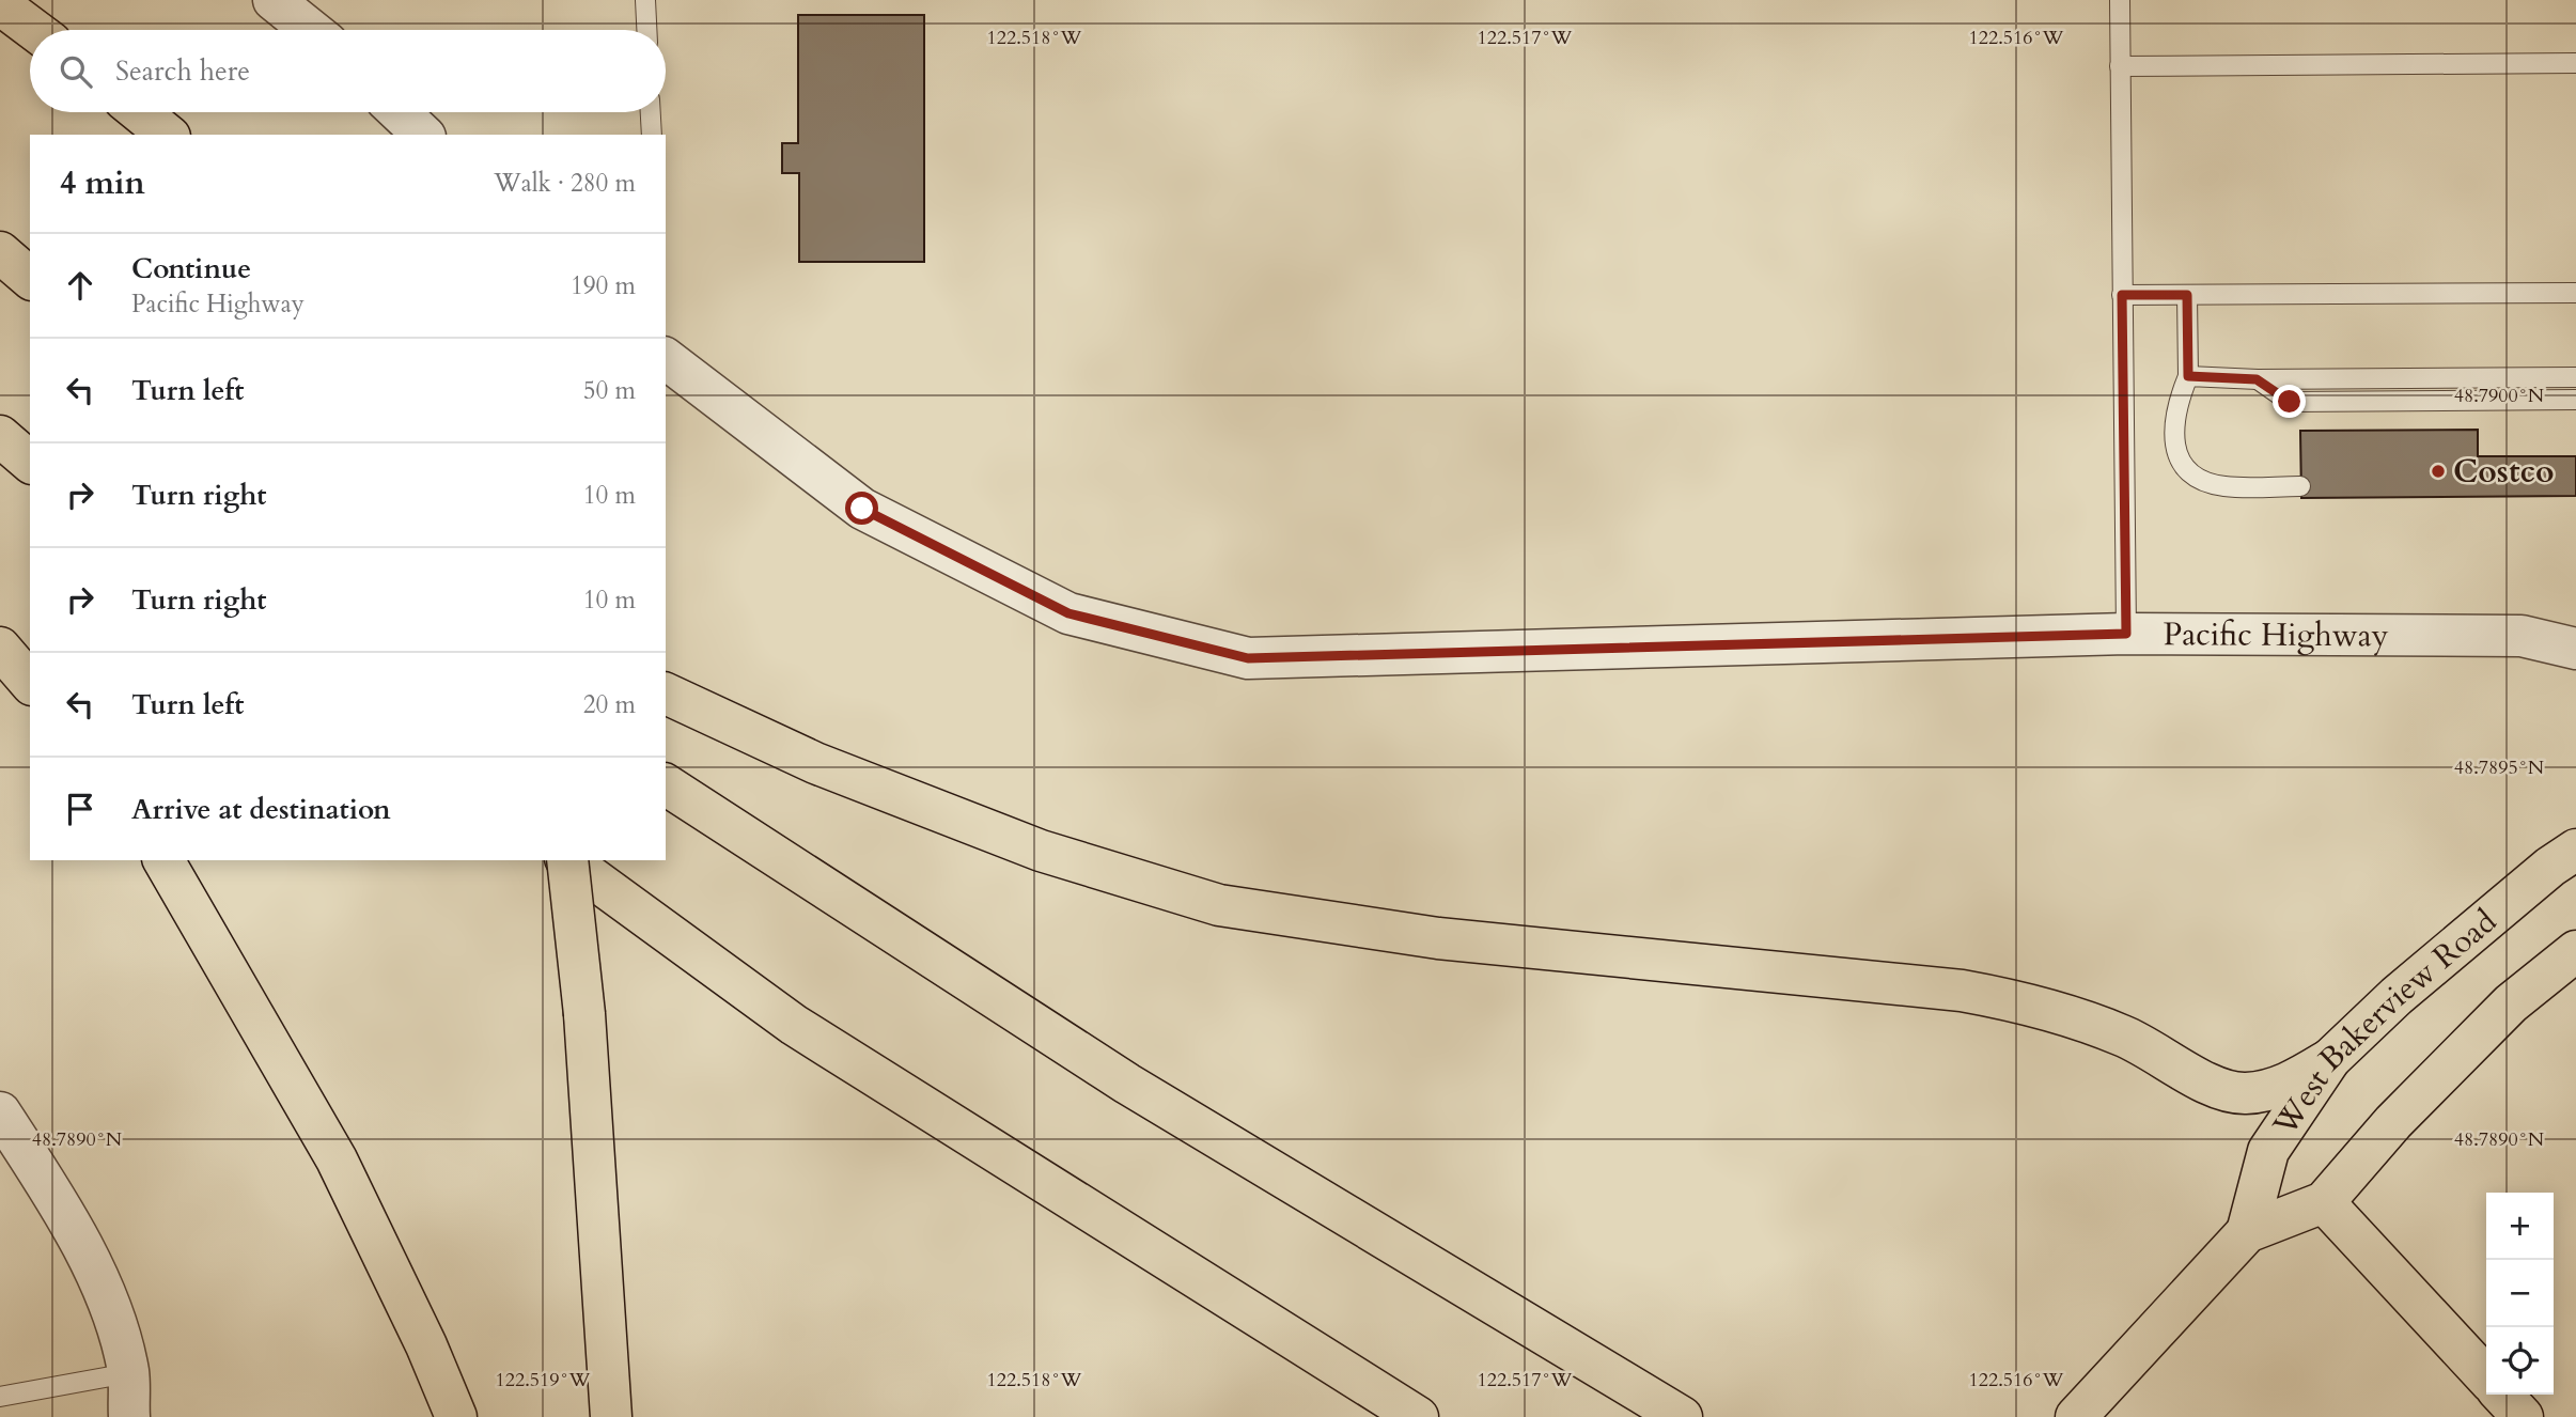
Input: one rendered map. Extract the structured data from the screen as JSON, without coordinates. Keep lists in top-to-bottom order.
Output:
{
  "streets": {
    "main road": ["West Bakerview Road"],
    "street": ["Pacific Highway"]
  },
  "places": ["Costco"],
  "page": {
    "search": "Search here",
    "heading": ["4 min", "Walk · 280 m"],
    "list": [
      ["Continue", "Pacific Highway", "190 m"],
      ["Turn left", "50 m"],
      ["Turn right", "10 m"],
      ["Turn right", "10 m"],
      ["Turn left", "20 m"],
      "Arrive at destination"
    ],
    "map_buttons": ["+", "−"]
  },
  "coordinates": [
    "122.518°W",
    "122.517°W",
    "122.516°W",
    "48.7900°N",
    "48.7895°N",
    "48.7890°N",
    "122.519°W"
  ]
}
